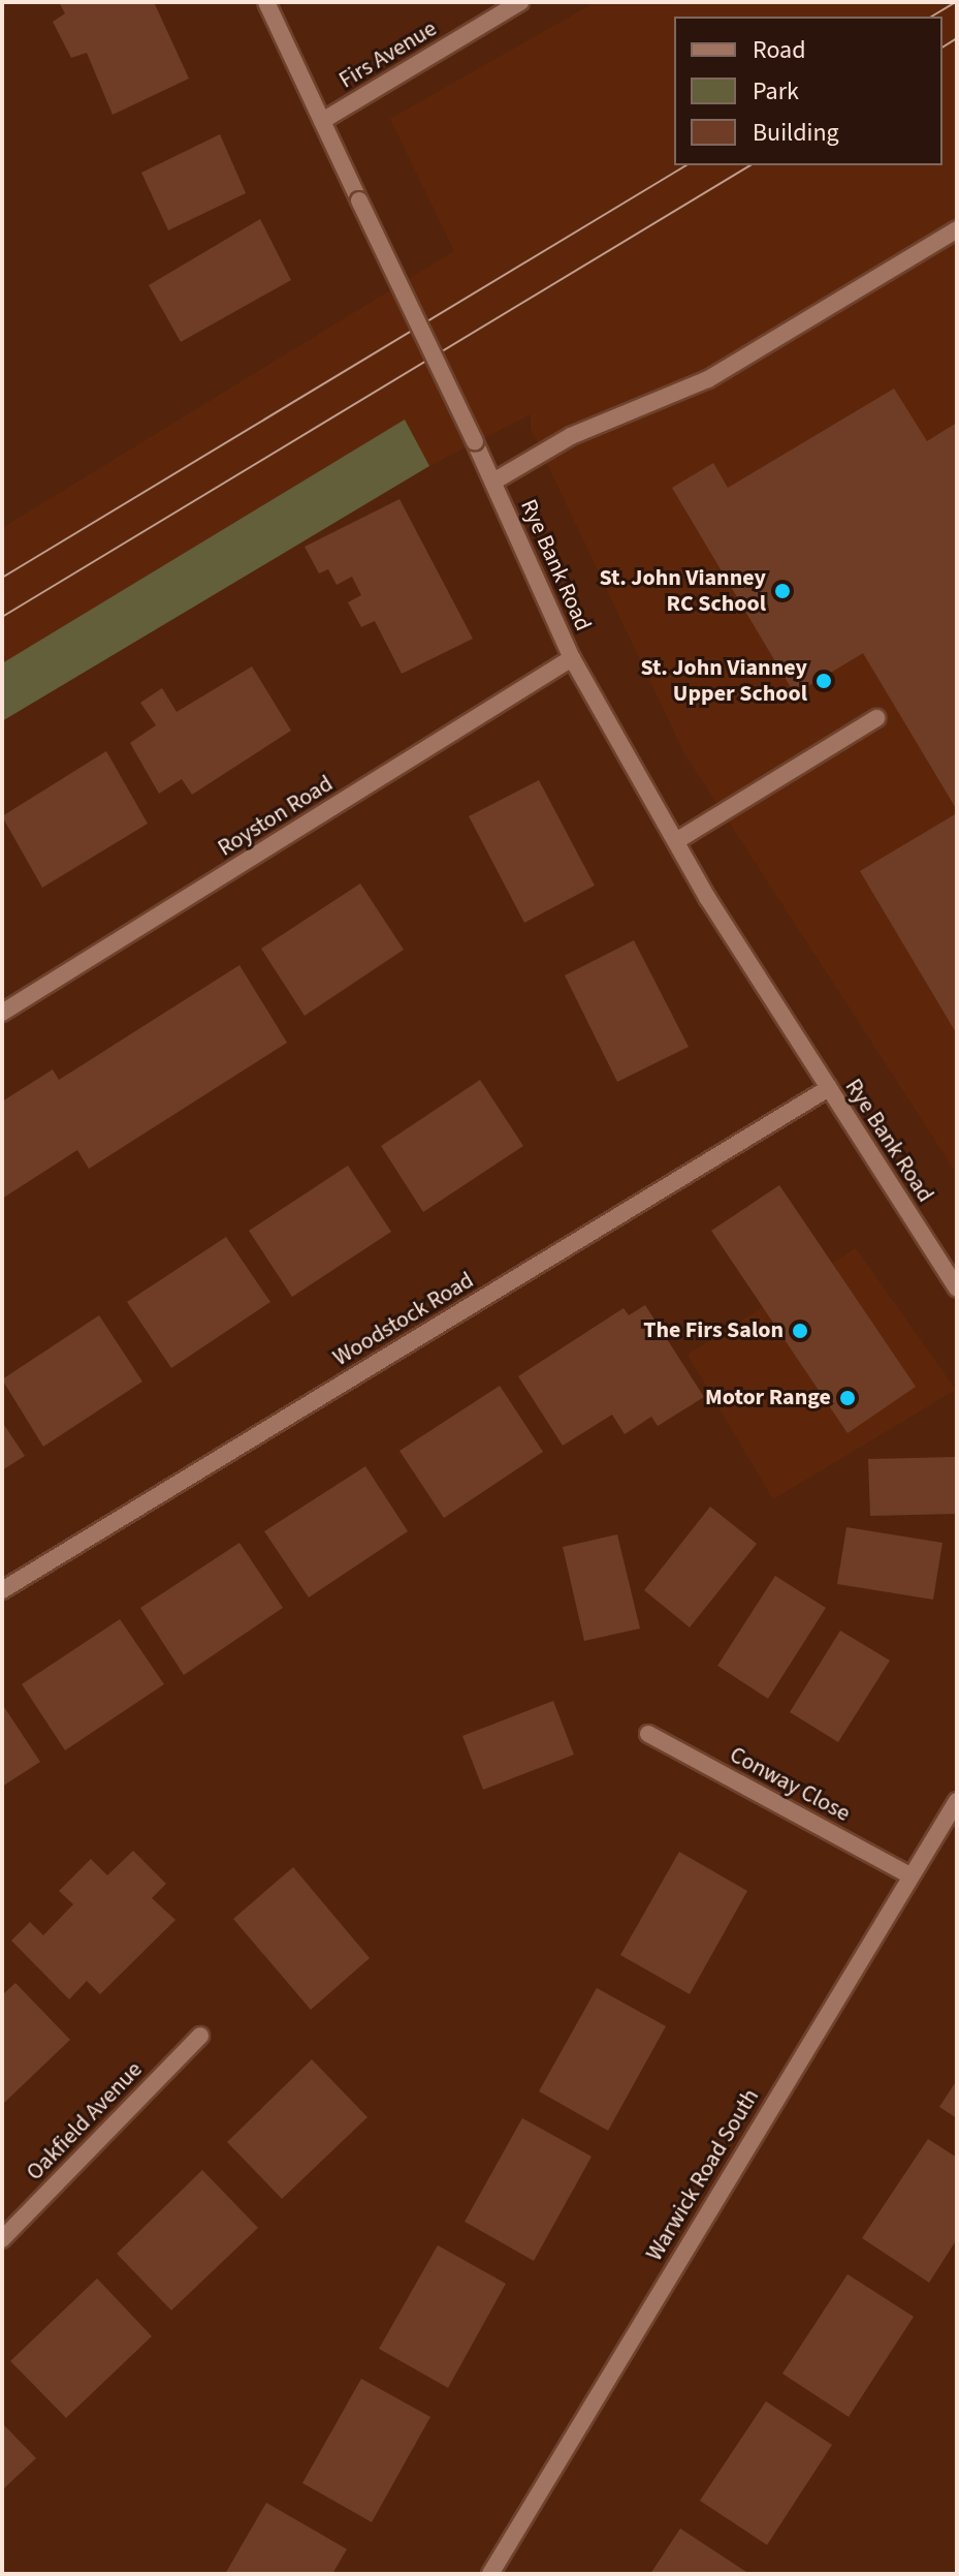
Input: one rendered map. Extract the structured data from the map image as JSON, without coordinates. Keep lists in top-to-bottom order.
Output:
{
  "streets": {
    "street": [
      "Firs Avenue",
      "Rye Bank Road",
      "Royston Road",
      "Woodstock Road",
      "Conway Close",
      "Oakfield Avenue",
      "Warwick Road South"
    ]
  },
  "crossings": [
    ["Firs Avenue", "Rye Bank Road"],
    ["Rye Bank Road", "Royston Road"],
    ["Rye Bank Road", "Woodstock Road"],
    ["Conway Close", "Warwick Road South"]
  ],
  "places": [
    "St. John Vianney RC School",
    "St. John Vianney Upper School",
    "The Firs Salon",
    "Motor Range"
  ],
  "legend": ["Road", "Park", "Building"]
}
